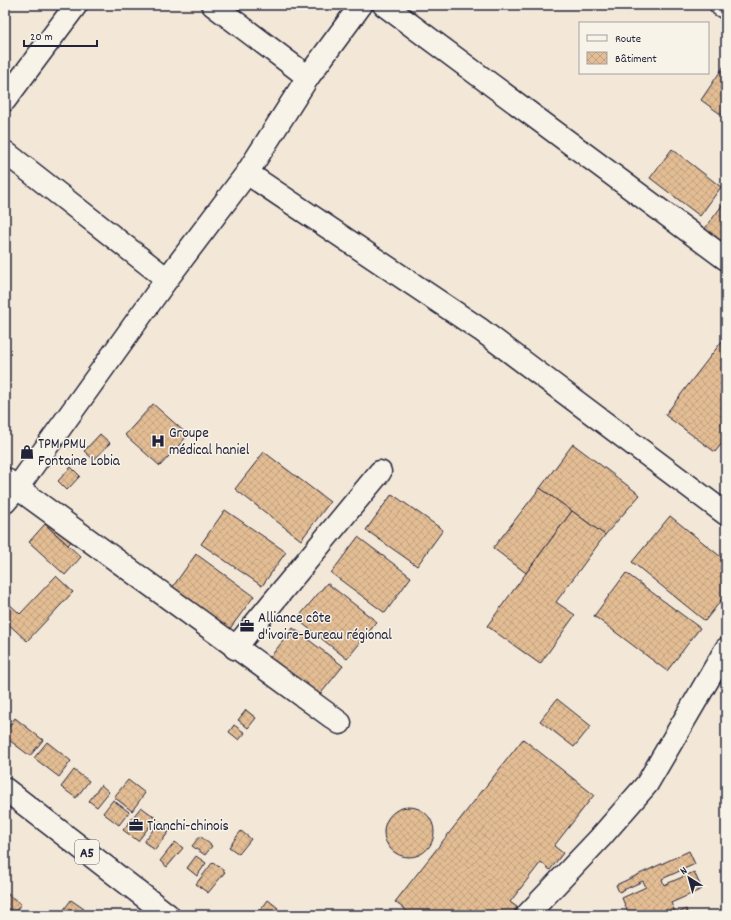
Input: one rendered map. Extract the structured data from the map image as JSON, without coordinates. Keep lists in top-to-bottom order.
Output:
{
  "streets": {
    "street": ["A5"]
  },
  "places": {
    "hospital": ["Groupe médical haniel"],
    "shop": ["TPM PMU Fontaine Lobia"],
    "office": ["Alliance côte d'ivoire-Bureau régional", "Tianchi-chinois"]
  },
  "legend": ["Route", "Bâtiment"],
  "scale_bar": "20 m",
  "north": "top left"
}
